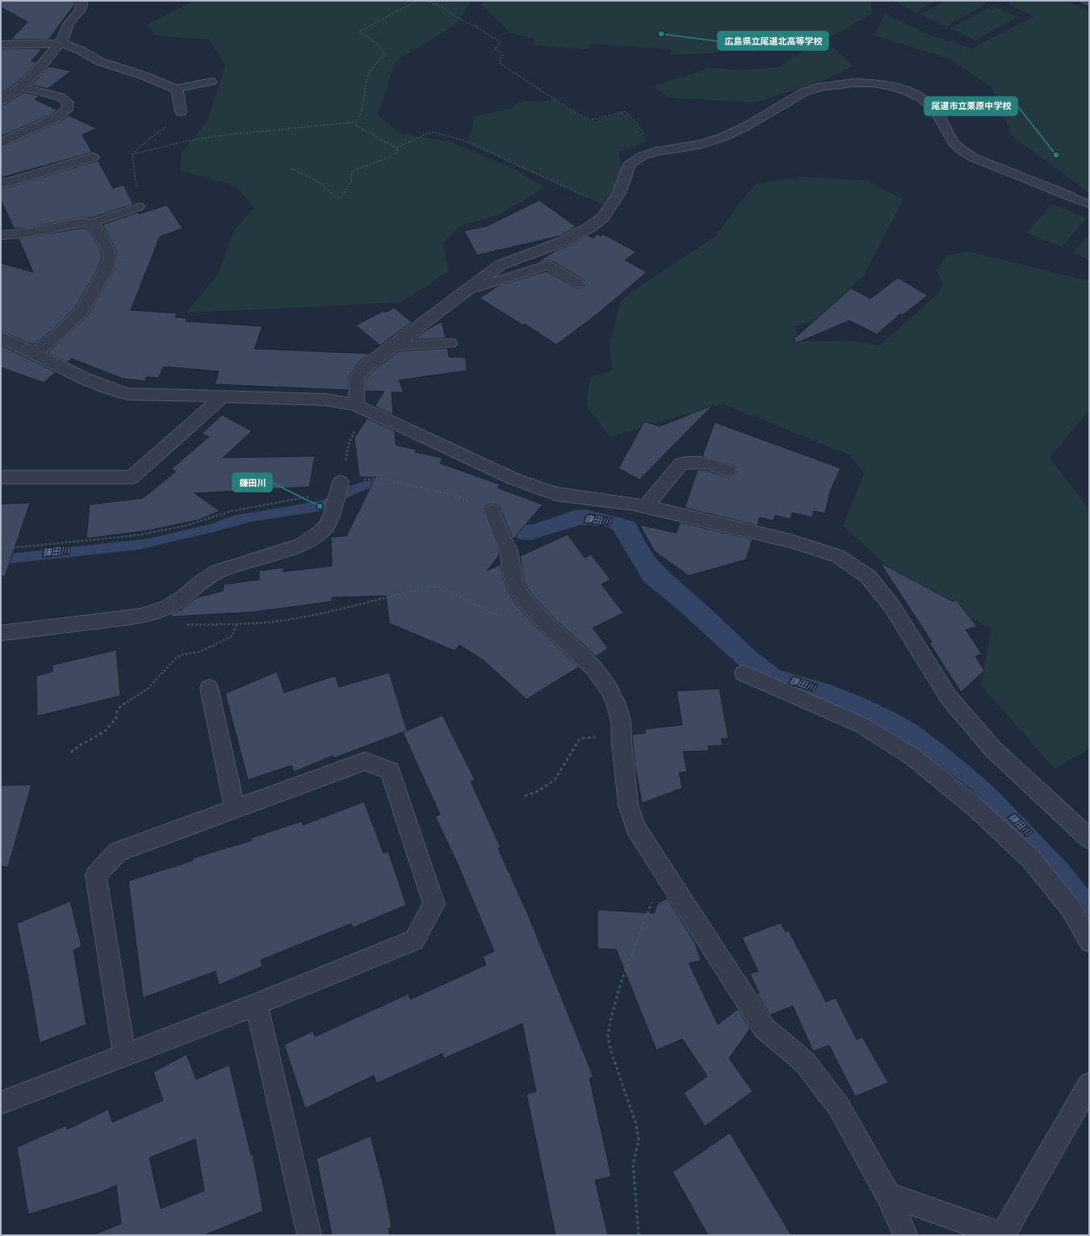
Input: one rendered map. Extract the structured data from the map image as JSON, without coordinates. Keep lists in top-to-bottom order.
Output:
{
  "water": ["鎌田川"],
  "places": ["広島県立尾道北高等学校", "尾道市立栗原中学校", "鎌田川"]
}
